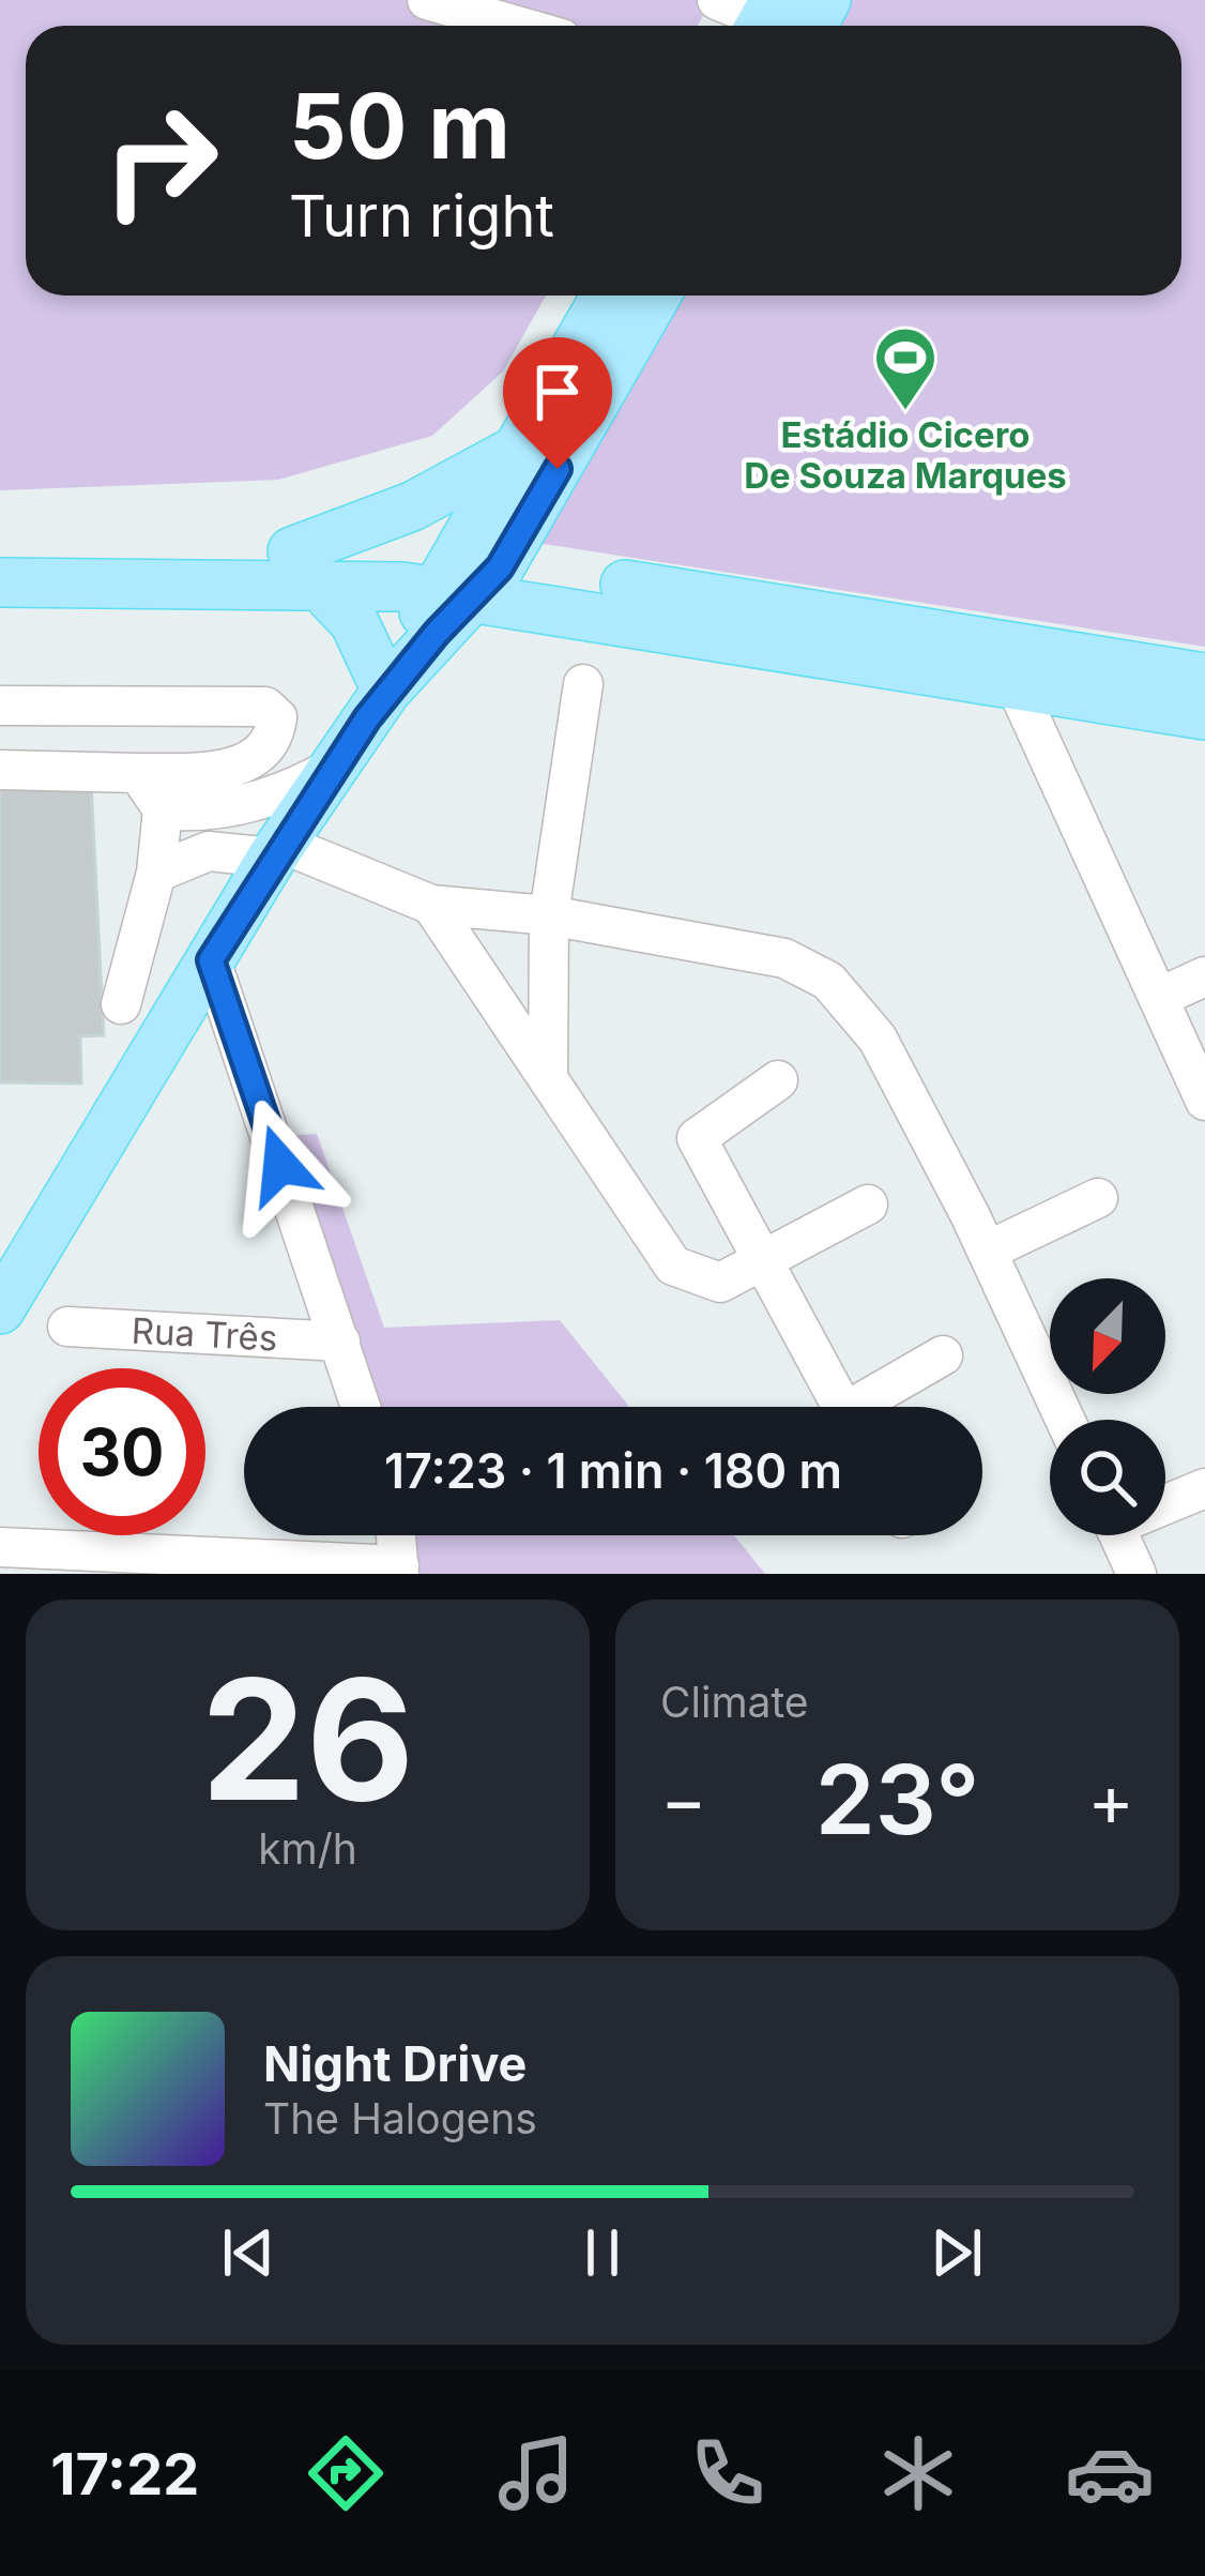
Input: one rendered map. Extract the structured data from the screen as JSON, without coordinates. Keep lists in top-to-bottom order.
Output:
{
  "streets": {
    "street": ["Rua Três"]
  },
  "places": {
    "sports": ["Estádio Cicero De Souza Marques"]
  },
  "north": "bottom left",
  "page": {
    "turn": ["50 m", "Turn right"],
    "limit": "30",
    "trip": "17:23 · 1 min · 180 m",
    "tile": [
      ["26", "km/h"],
      "Climate"
    ],
    "heat": ["−", "23°", "+"],
    "song": ["Night Drive", "The Halogens"],
    "tabs": "17:22"
  }
}
